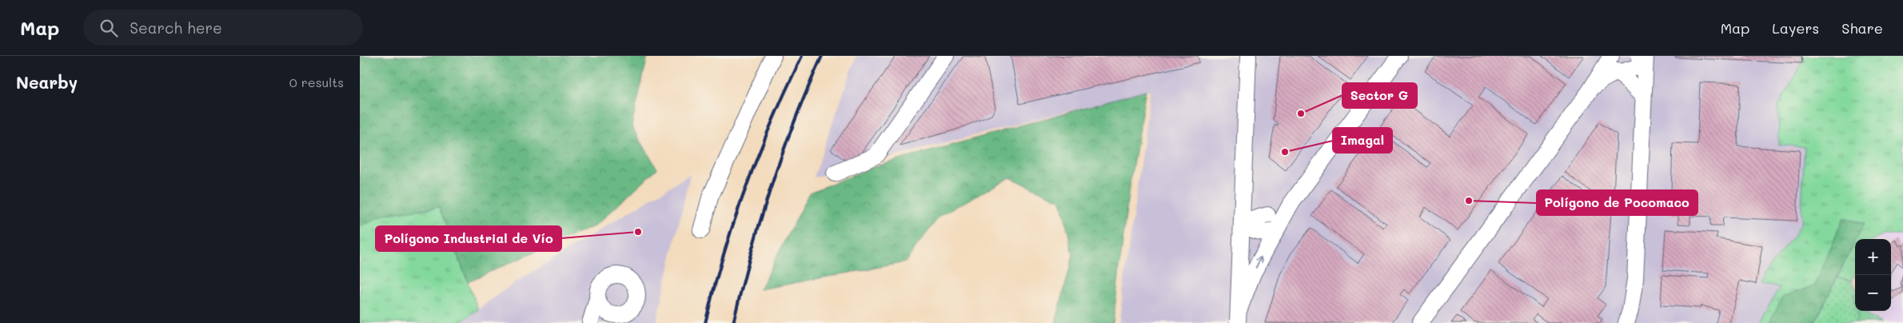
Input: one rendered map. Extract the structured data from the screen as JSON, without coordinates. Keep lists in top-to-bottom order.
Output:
{
  "places": [
    "Sector G",
    "Imagal",
    "Polígono de Pocomaco",
    "Polígono Industrial de Vío"
  ],
  "page": {
    "header": "Map",
    "search": "Search here",
    "nav": ["Map", "Layers", "Share"],
    "heading": ["Nearby", "0 results"],
    "map_buttons": ["+", "−"]
  }
}
